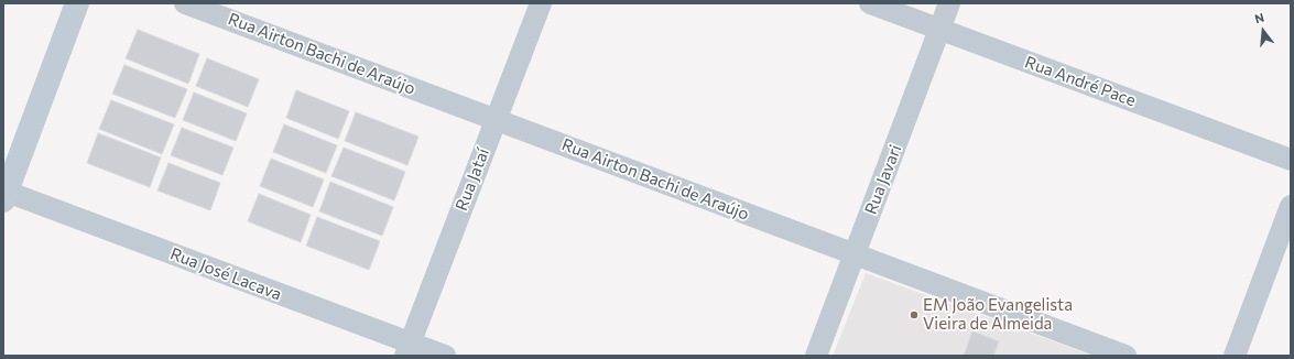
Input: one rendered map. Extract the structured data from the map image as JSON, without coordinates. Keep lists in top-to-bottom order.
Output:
{
  "streets": {
    "street": [
      "Rua Airton Bachi de Araújo",
      "Rua André Pace",
      "Rua Jataí",
      "Rua Javari",
      "Rua José Lacava"
    ]
  },
  "crossings": [
    ["Rua Airton Bachi de Araújo", "Rua Jataí"],
    ["Rua Airton Bachi de Araújo", "Rua Javari"],
    ["Rua André Pace", "Rua Javari"],
    ["Rua Jataí", "Rua José Lacava"]
  ],
  "places": ["EM João Evangelista Vieira de Almeida"],
  "north": "top"
}
